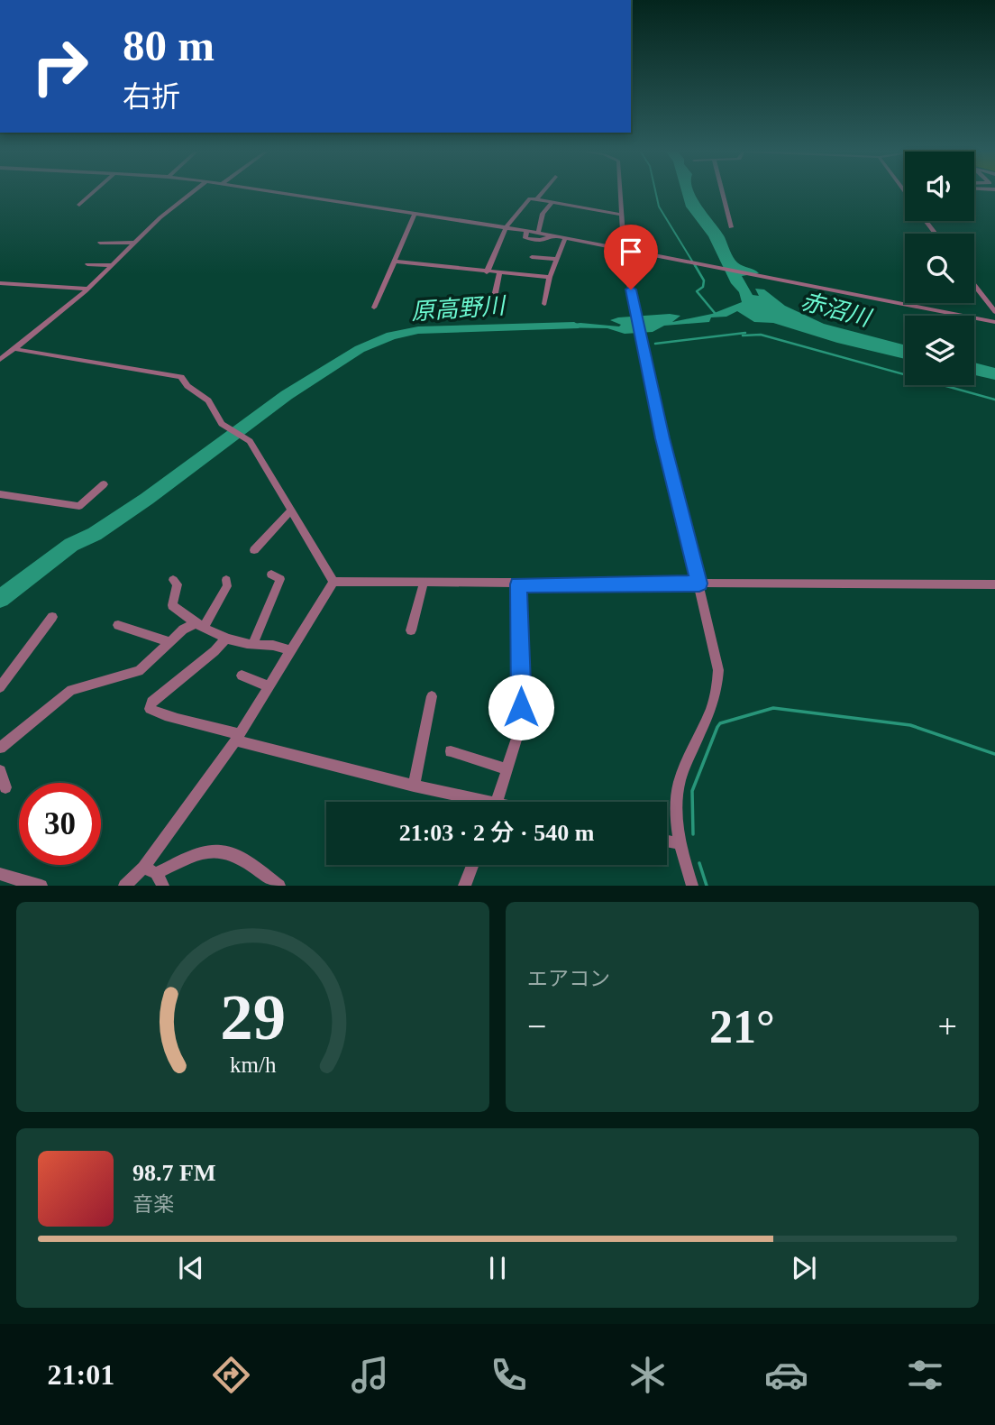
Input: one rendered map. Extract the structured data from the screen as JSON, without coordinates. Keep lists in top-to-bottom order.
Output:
{
  "water": ["原高野川", "赤沼川"],
  "page": {
    "turn": ["80 m", "右折"],
    "limit": "30",
    "trip": "21:03 · 2 分 · 540 m",
    "tile": "エアコン",
    "heat": ["−", "21°", "+"],
    "song": ["98.7 FM", "音楽"],
    "tabs": "21:01",
    "gauge": ["29", "km/h"]
  }
}
